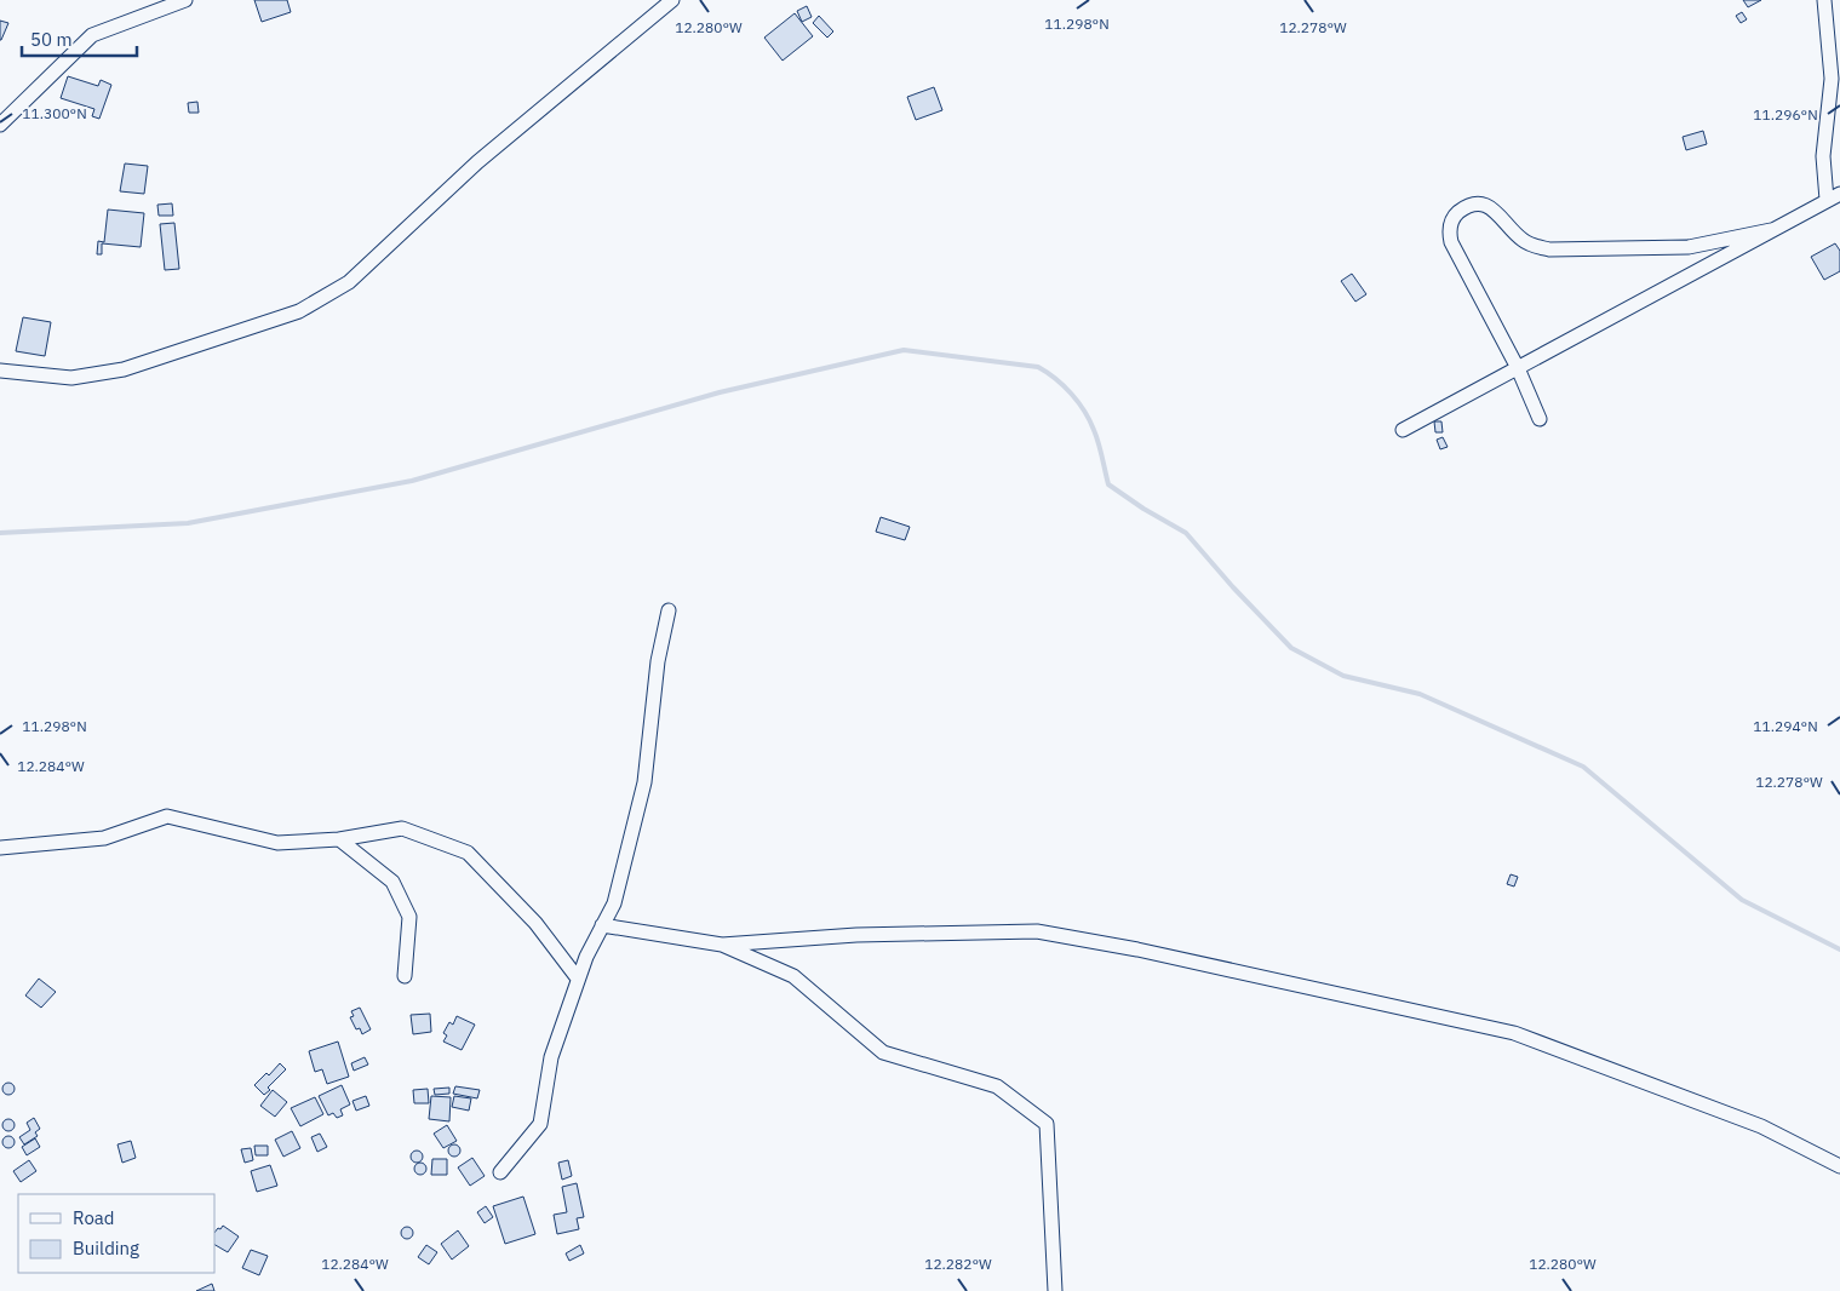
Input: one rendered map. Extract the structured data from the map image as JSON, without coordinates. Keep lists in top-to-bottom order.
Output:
{
  "legend": ["Road", "Building"],
  "scale_bar": "50 m",
  "coordinates": [
    "11.298°N",
    "12.280°W",
    "12.278°W",
    "11.300°N",
    "11.296°N",
    "11.294°N",
    "12.284°W",
    "12.282°W"
  ]
}
